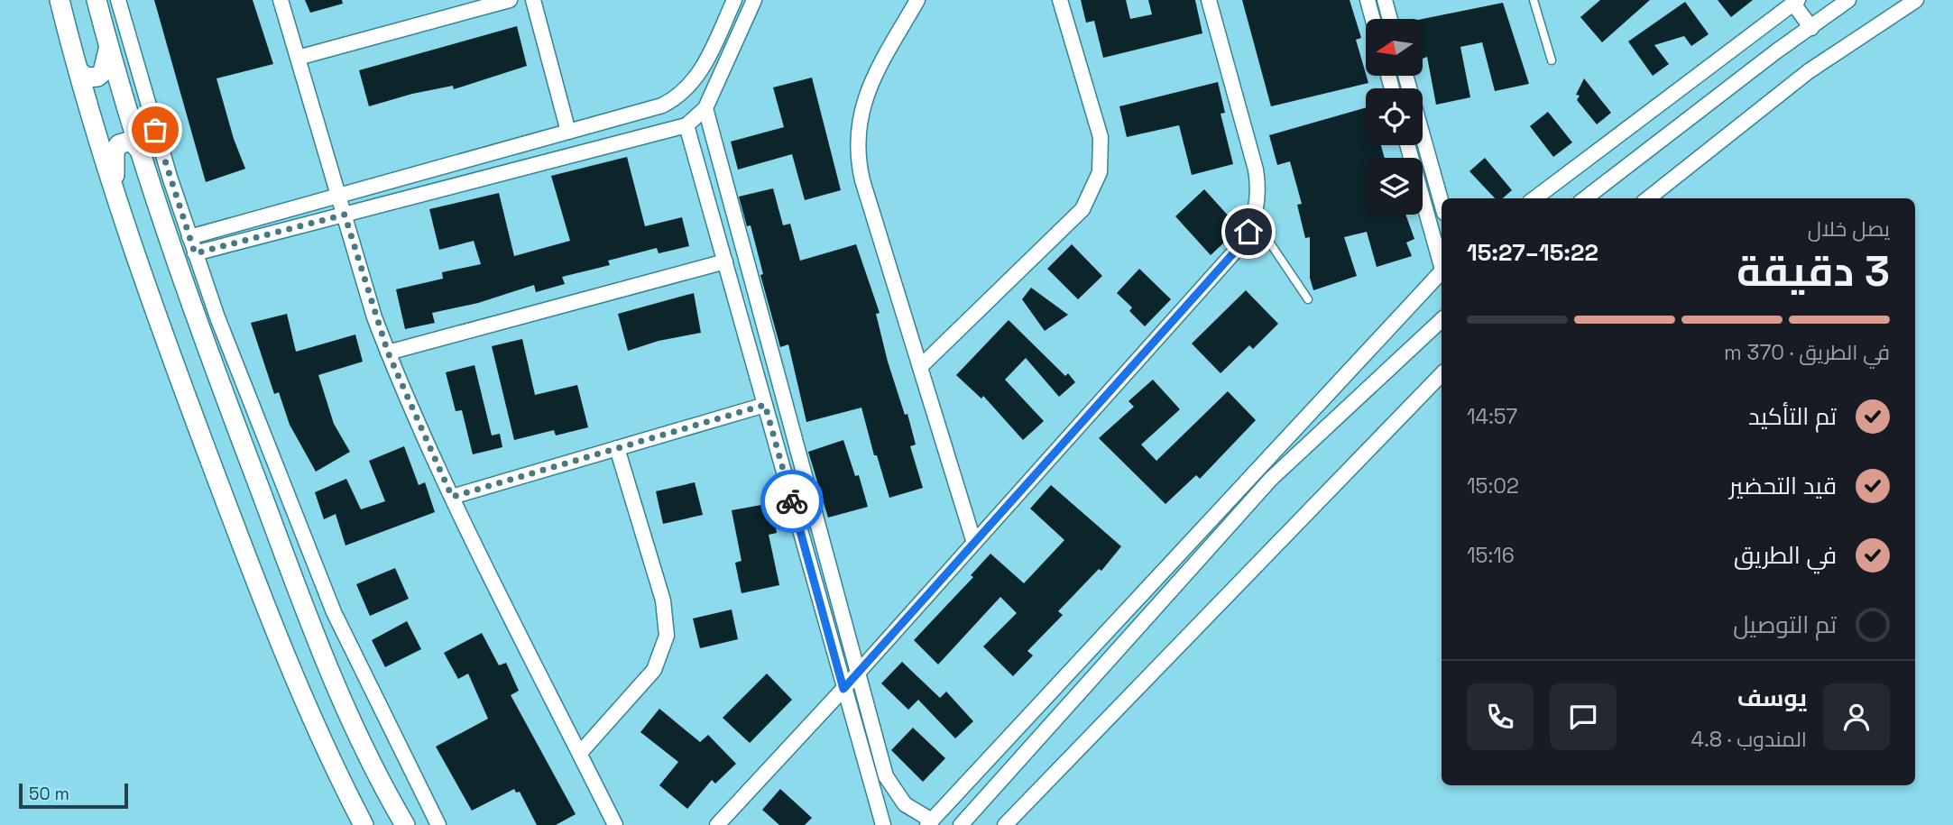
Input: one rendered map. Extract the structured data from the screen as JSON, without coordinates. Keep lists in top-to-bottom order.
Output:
{
  "scale_bar": "50 m",
  "north": "left",
  "page": {
    "heading": ["3 دقيقة", "يصل خلال", "15:22–15:27"],
    "panel": ["يوسف", "المندوب · 4.8"],
    "bar": "في الطريق · 370 m",
    "list": [
      ["تم التأكيد", "14:57"],
      ["قيد التحضير", "15:02"],
      ["في الطريق", "15:16"],
      "تم التوصيل"
    ],
    "scale": "50 m"
  }
}
